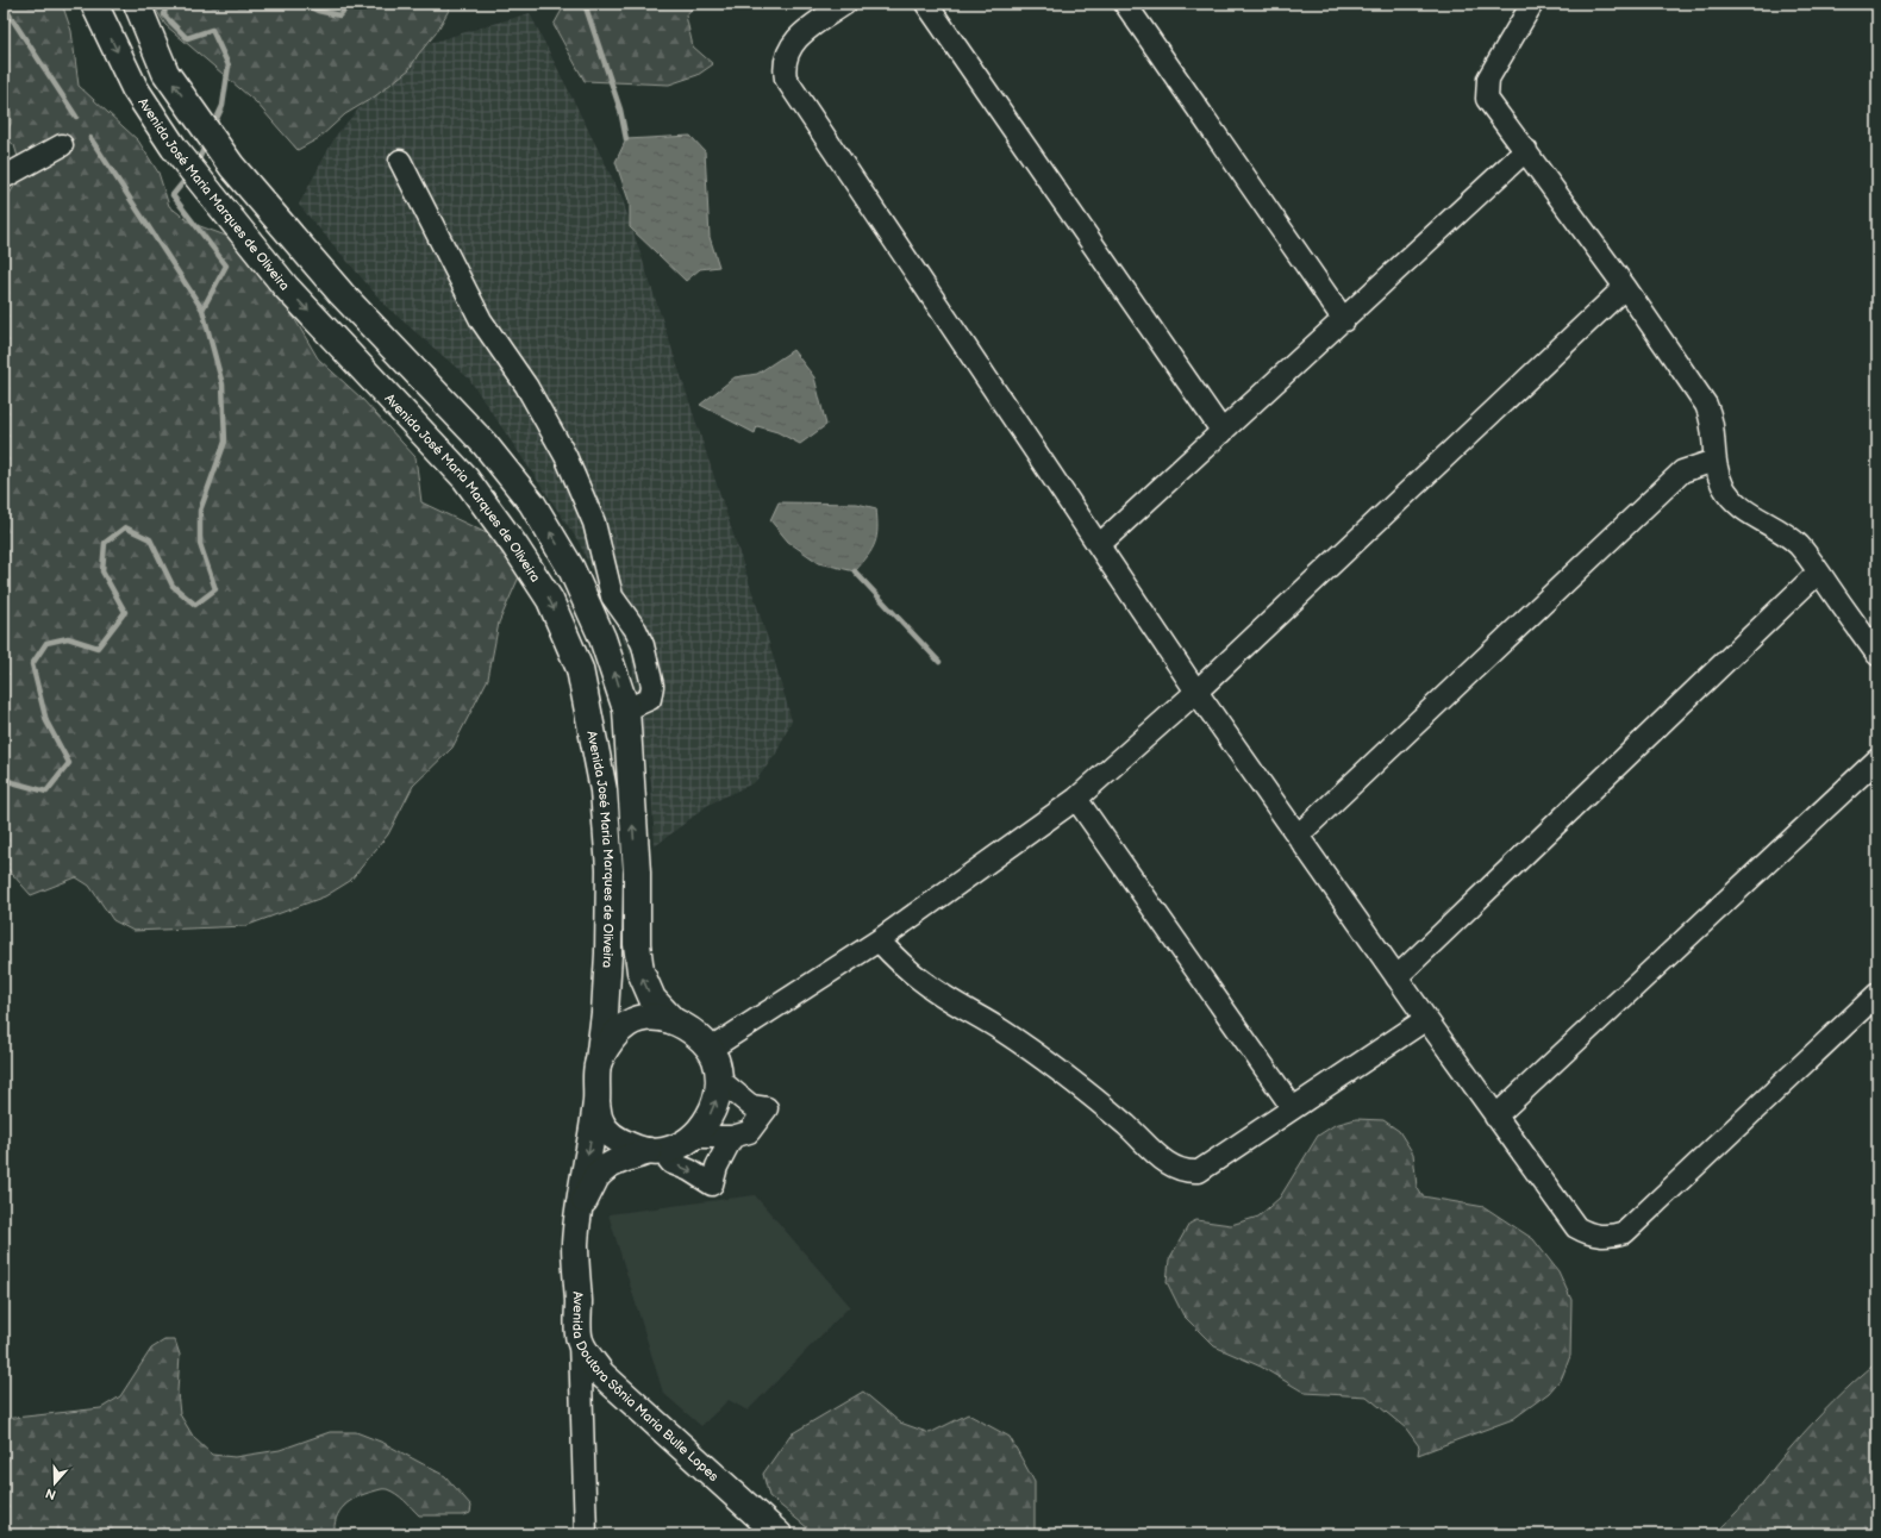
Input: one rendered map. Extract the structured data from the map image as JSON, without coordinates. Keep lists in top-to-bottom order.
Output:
{
  "streets": {
    "main road": ["Avenida José Maria Marques de Oliveira", "Avenida Doutora Sônia Maria Bulle Lopes"]
  },
  "crossings": [
    ["Avenida José Maria Marques de Oliveira", "Avenida Doutora Sônia Maria Bulle Lopes"]
  ],
  "north": "bottom"
}
